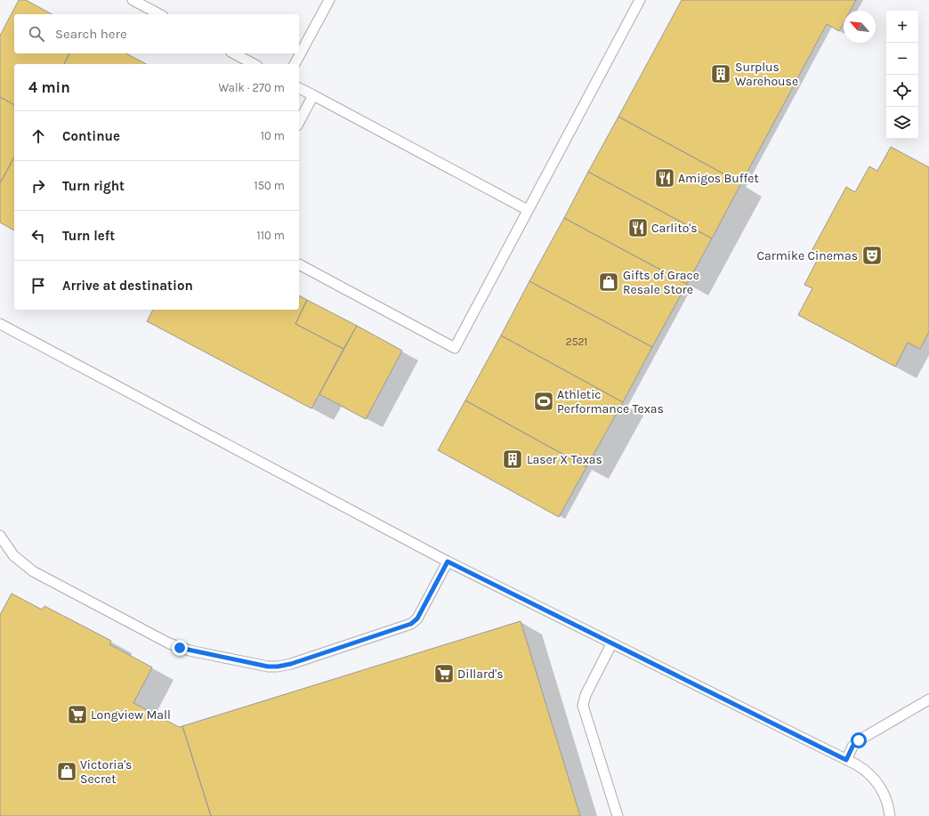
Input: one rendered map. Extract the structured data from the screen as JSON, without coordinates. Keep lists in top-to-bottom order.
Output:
{
  "places": {
    "building": ["Surplus Warehouse", "Laser X Texas"],
    "restaurant": ["Amigos Buffet", "Carlito's"],
    "theatre": ["Carmike Cinemas"],
    "shop": ["Gifts of Grace Resale Store", "Victoria's Secret"],
    "sports": ["Athletic Performance Texas"],
    "supermarket": ["Dillard's", "Longview Mall"]
  },
  "house_numbers": ["2521"],
  "north": "top left",
  "page": {
    "map_buttons": ["+", "−"],
    "search": "Search here",
    "heading": ["4 min", "Walk · 270 m"],
    "list": [
      ["Continue", "10 m"],
      ["Turn right", "150 m"],
      ["Turn left", "110 m"],
      "Arrive at destination"
    ]
  }
}
